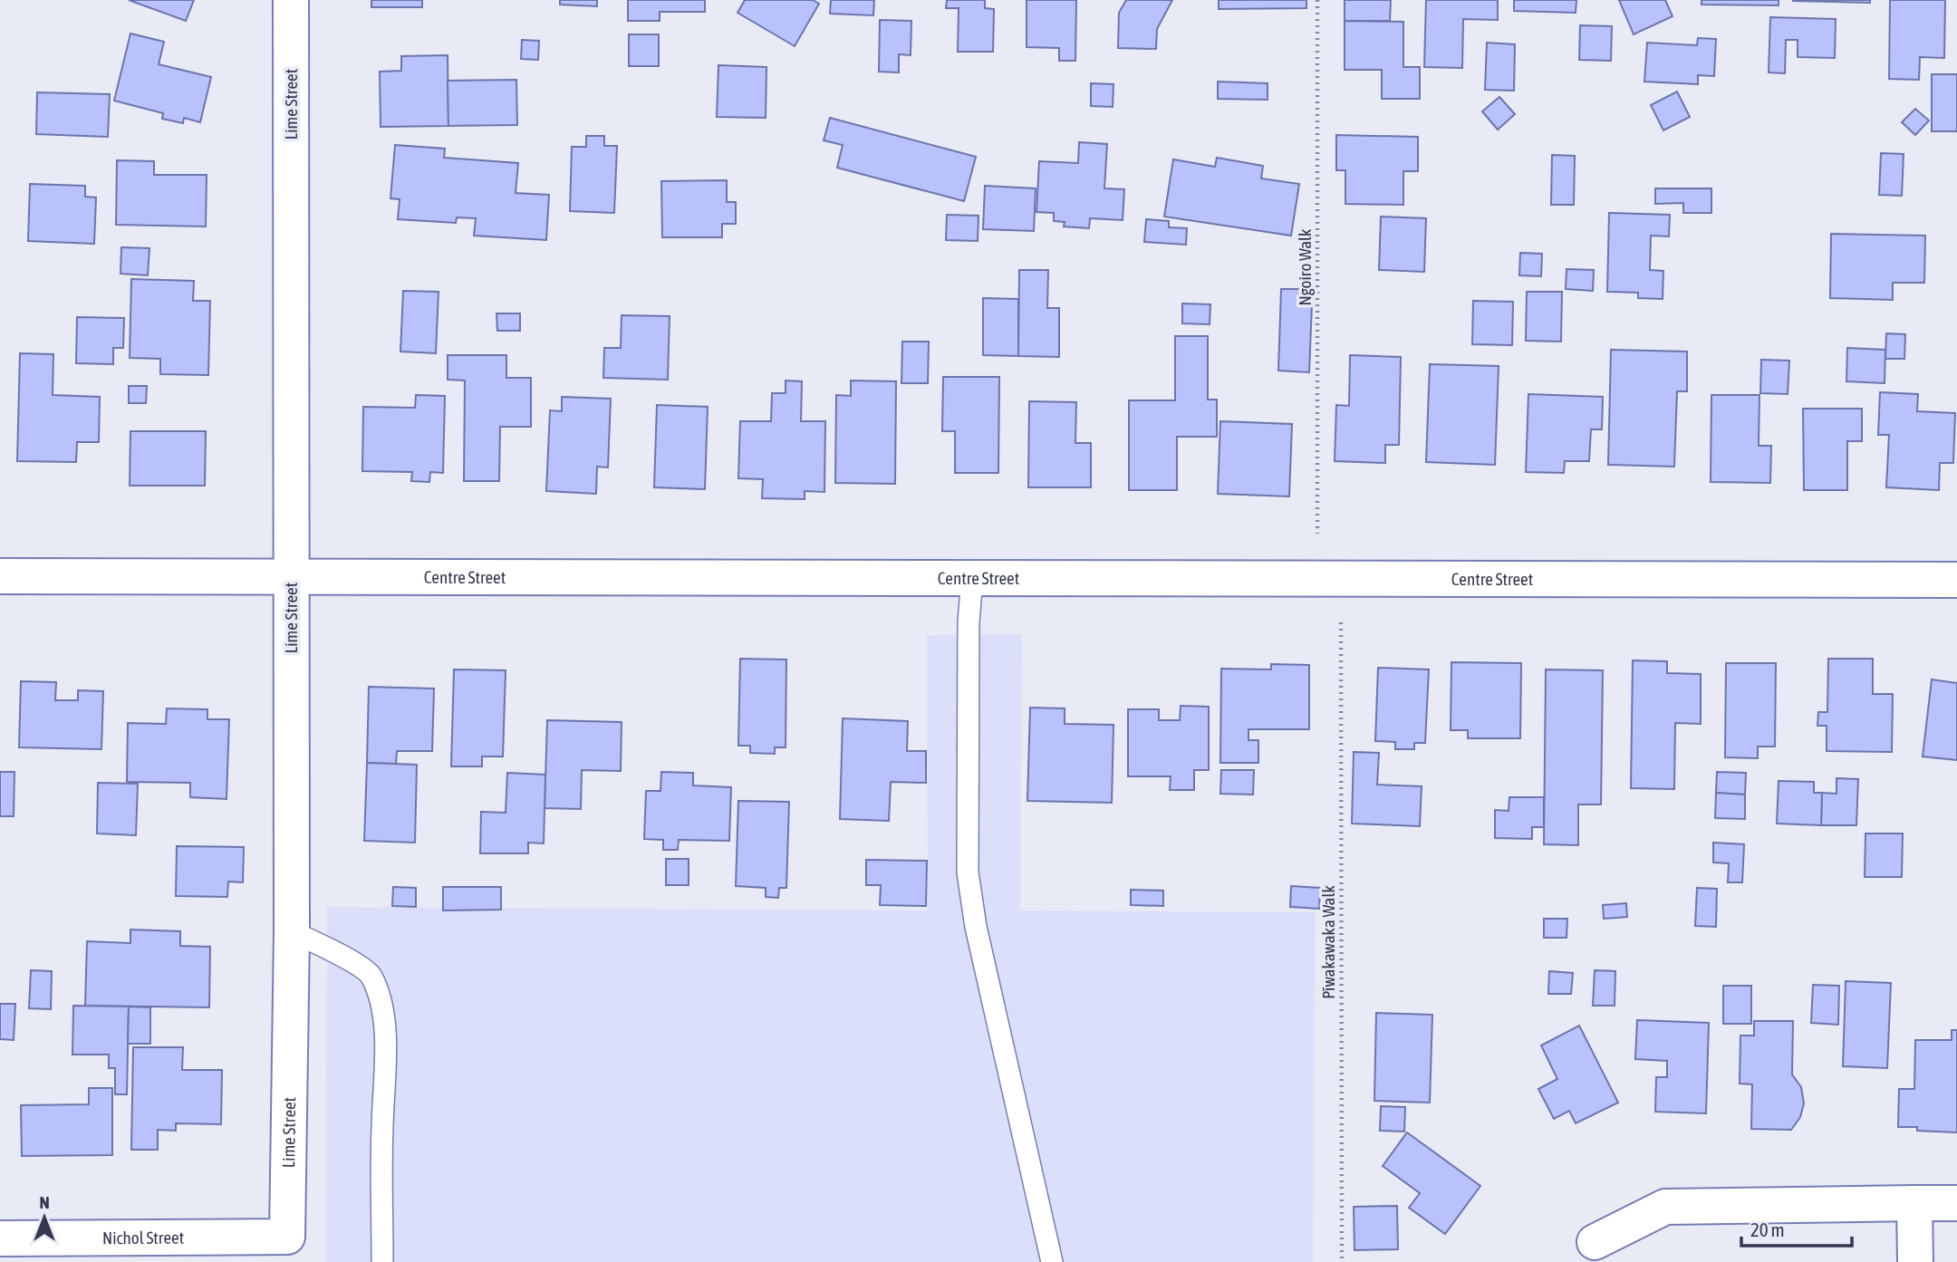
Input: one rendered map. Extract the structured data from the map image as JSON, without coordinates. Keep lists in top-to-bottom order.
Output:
{
  "streets": {
    "street": ["Lime Street", "Centre Street", "Nichol Street"],
    "path": ["Ngoiro Walk", "Pīwakawaka Walk"]
  },
  "crossings": [
    ["Lime Street", "Centre Street"],
    ["Lime Street", "Nichol Street"]
  ],
  "scale_bar": "20 m",
  "north": "top"
}
